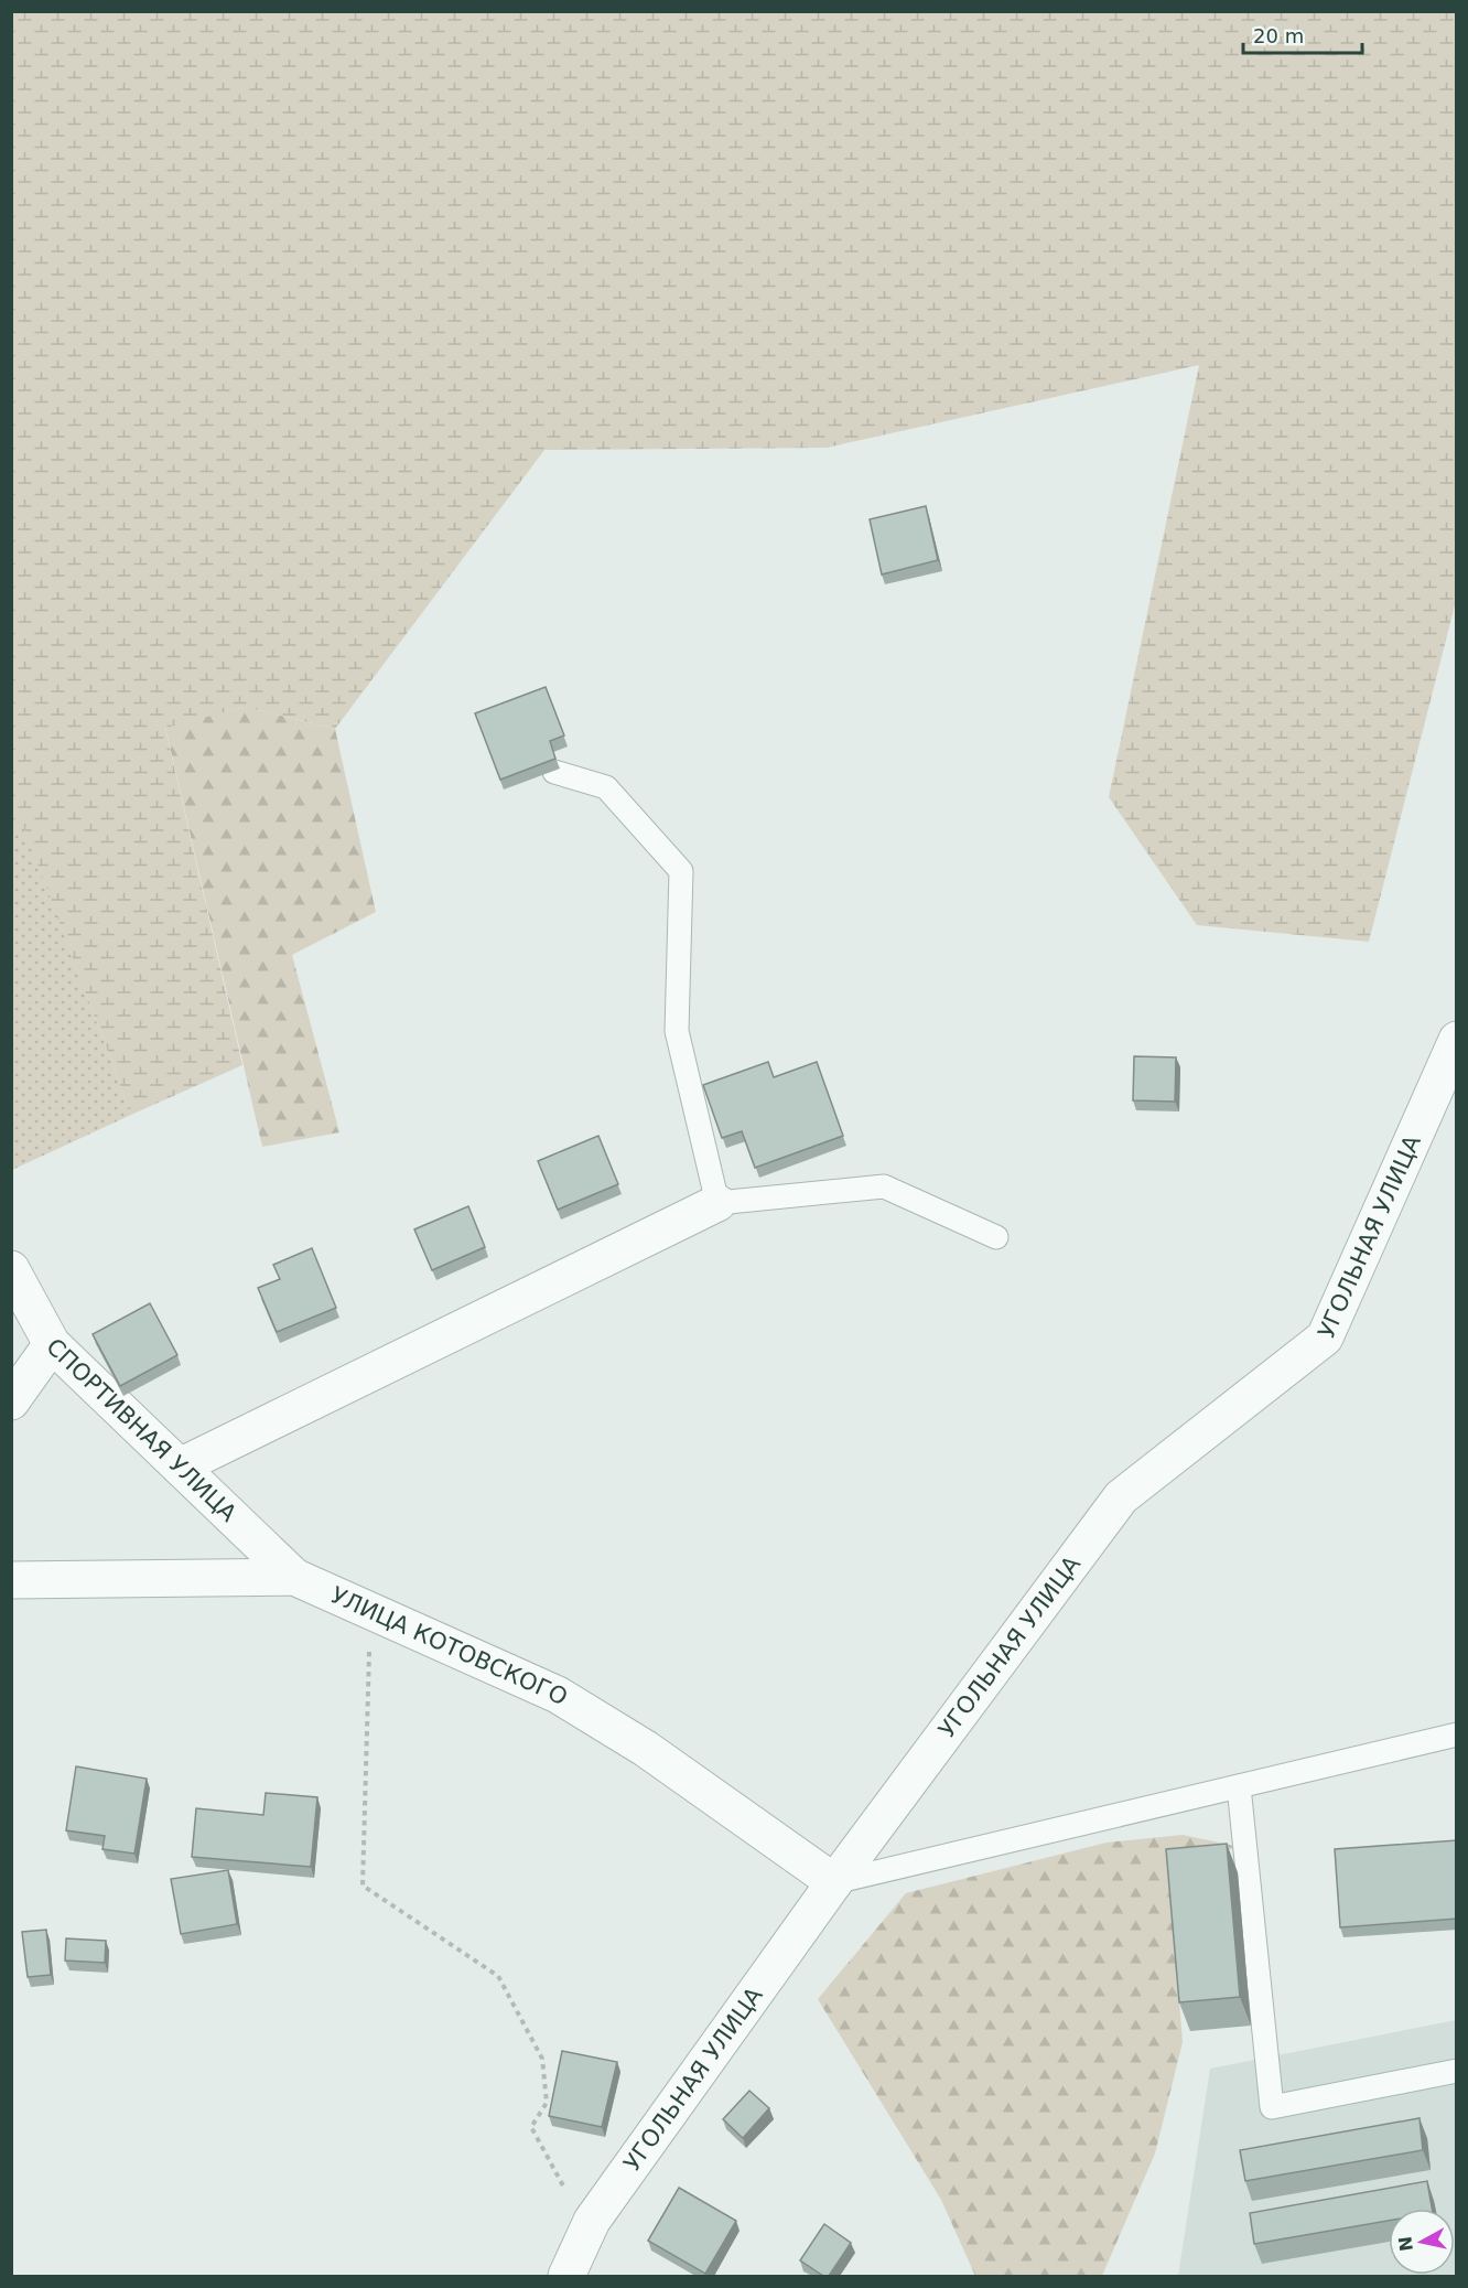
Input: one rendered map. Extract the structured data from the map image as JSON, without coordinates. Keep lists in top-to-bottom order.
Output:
{
  "streets": {
    "street": ["УГОЛЬНАЯ УЛИЦА", "СПОРТИВНАЯ УЛИЦА", "УЛИЦА КОТОВСКОГО"]
  },
  "crossings": [
    ["УГОЛЬНАЯ УЛИЦА", "УЛИЦА КОТОВСКОГО"],
    ["СПОРТИВНАЯ УЛИЦА", "УЛИЦА КОТОВСКОГО"]
  ],
  "scale_bar": "20 m",
  "north": "left"
}
